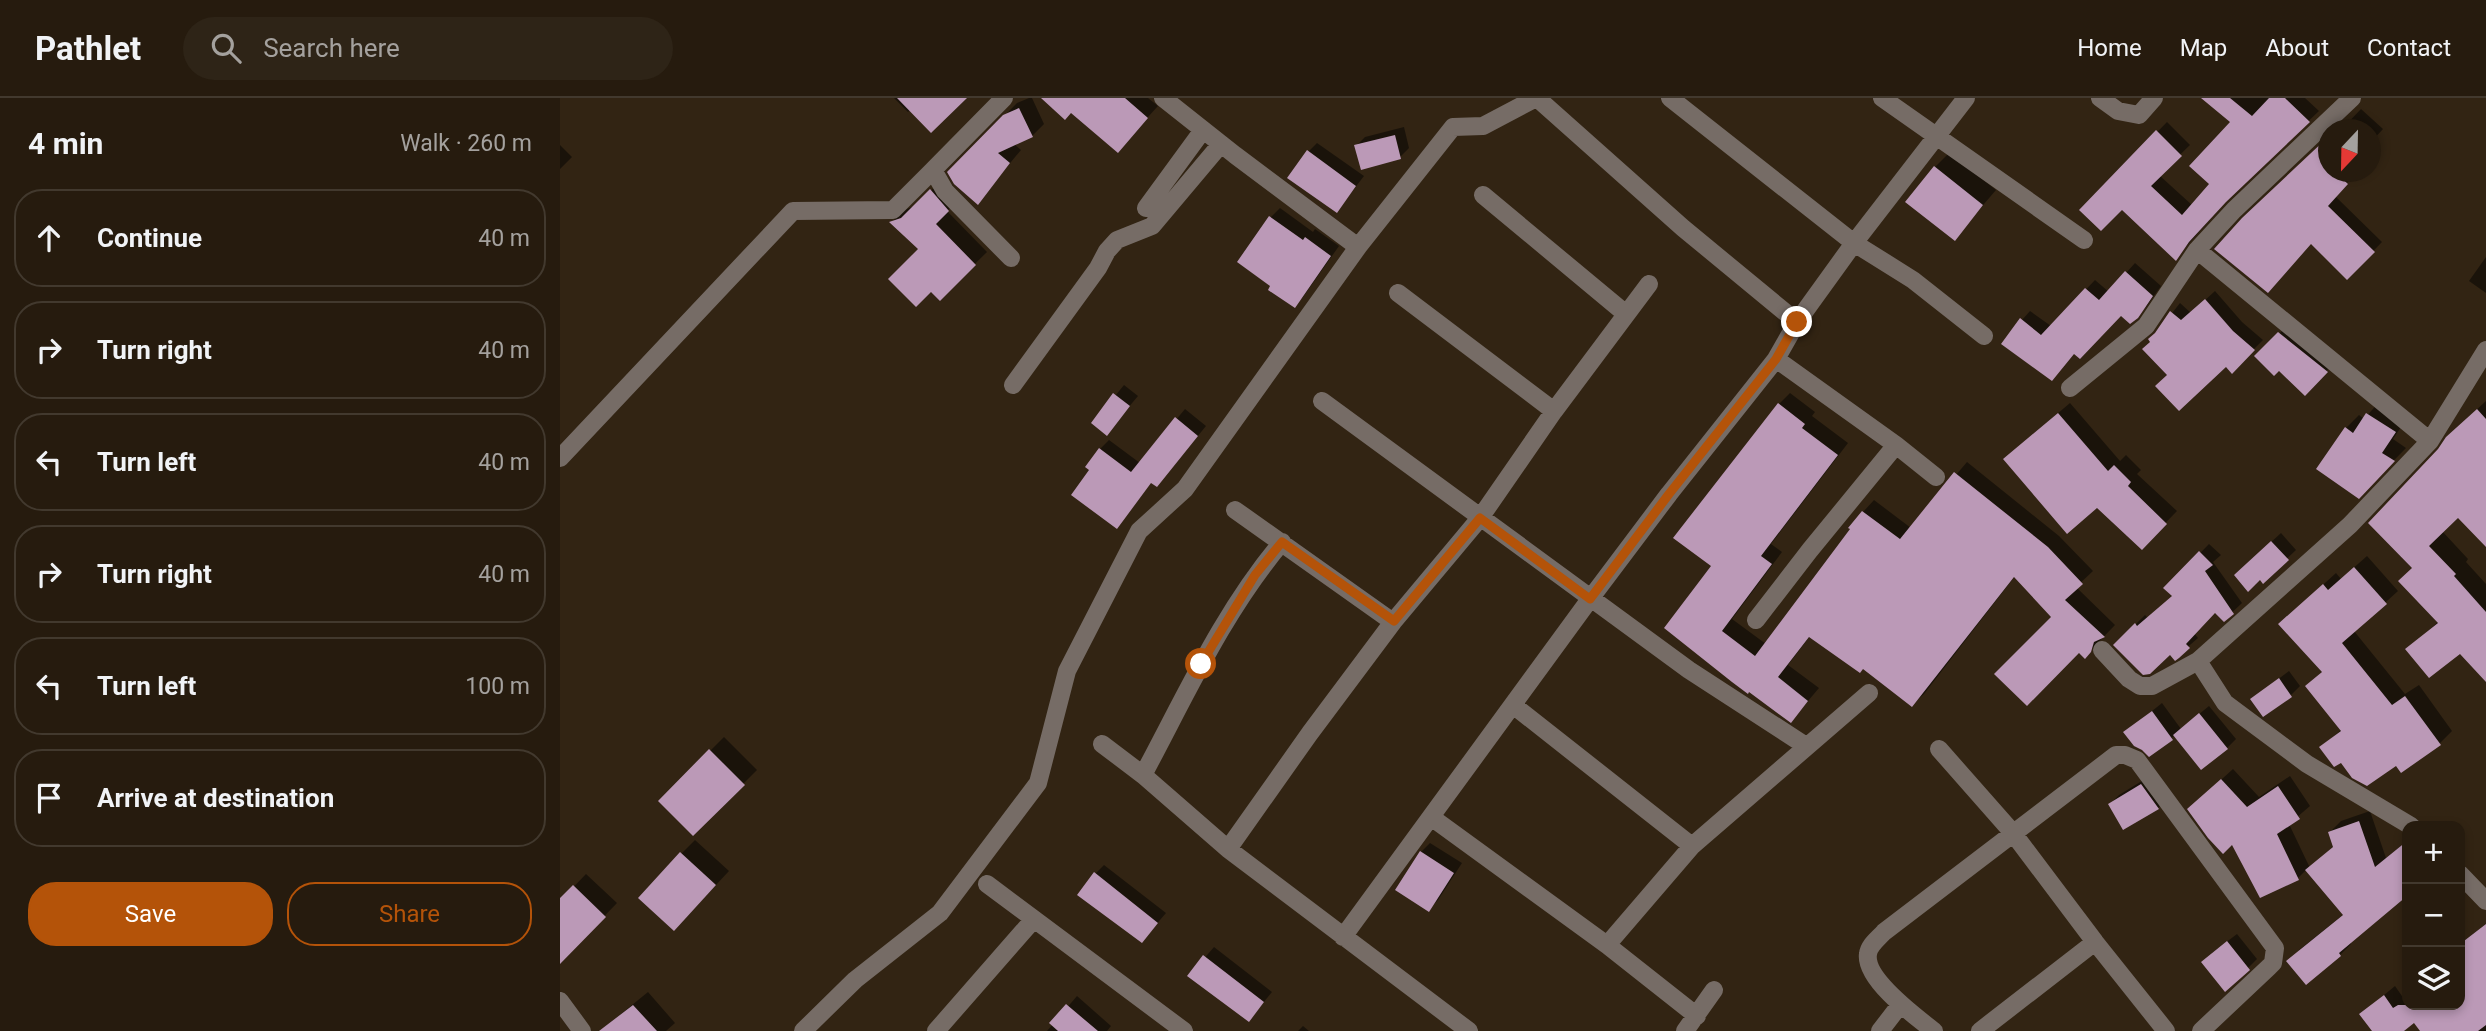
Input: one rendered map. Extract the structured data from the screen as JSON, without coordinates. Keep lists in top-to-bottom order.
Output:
{
  "north": "bottom",
  "page": {
    "header": "Pathlet",
    "search": "Search here",
    "nav": [
      "Home",
      "Map",
      "About",
      "Contact"
    ],
    "heading": ["4 min", "Walk · 260 m"],
    "list": [
      ["Continue", "40 m"],
      ["Turn right", "40 m"],
      ["Turn left", "40 m"],
      ["Turn right", "40 m"],
      ["Turn left", "100 m"],
      "Arrive at destination"
    ],
    "map_buttons": ["+", "−"],
    "buttons": ["Save", "Share"]
  }
}
